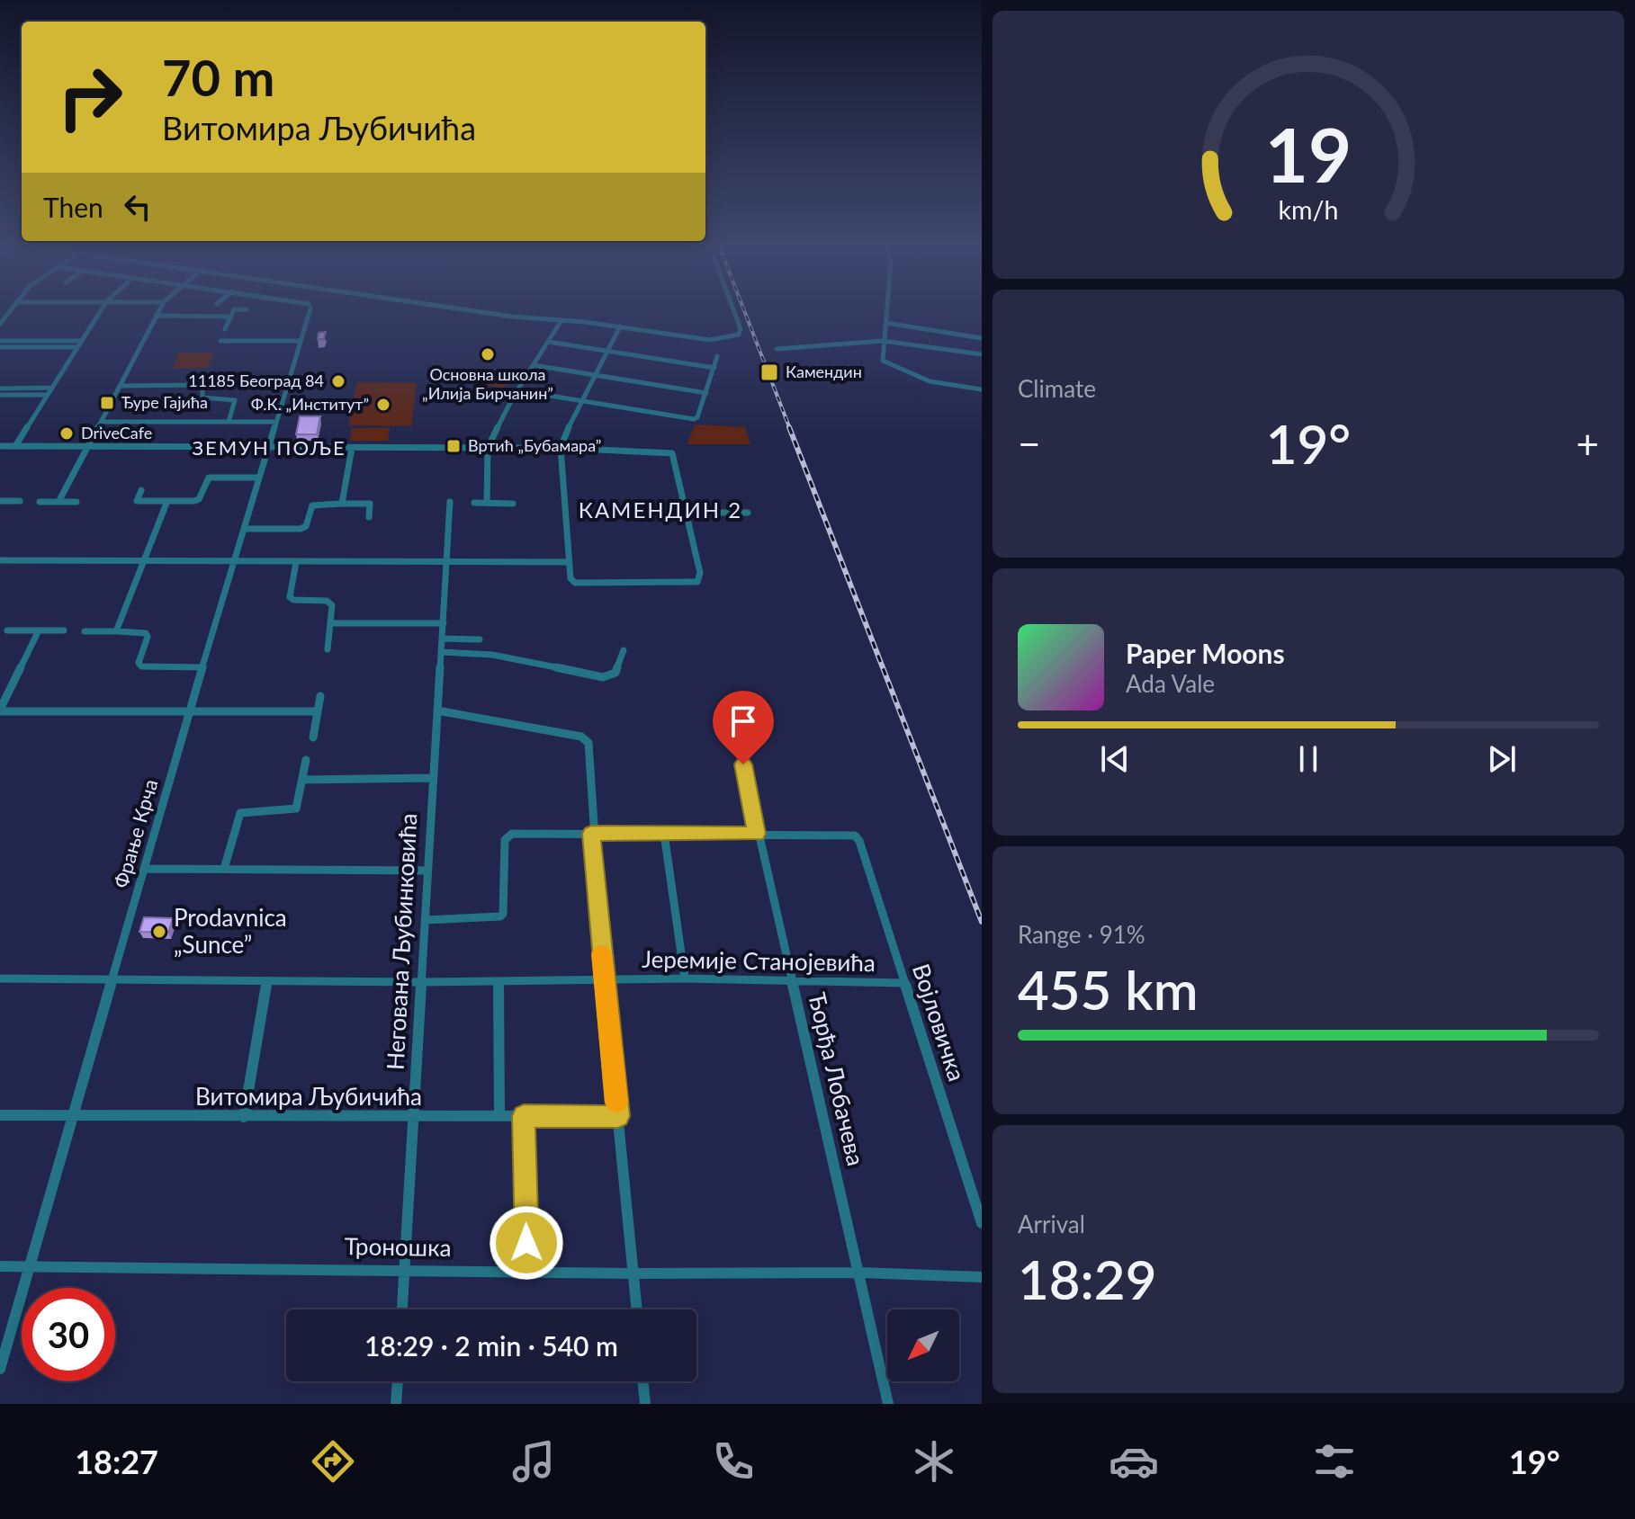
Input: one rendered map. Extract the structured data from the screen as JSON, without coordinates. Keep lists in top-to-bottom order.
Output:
{
  "streets": {
    "street": [
      "Фрање Крча",
      "Негована Љубинковића",
      "Јеремије Станојевића",
      "Војловичка",
      "Ђорђа Лобачева",
      "Витомира Љубичића",
      "Троношка"
    ]
  },
  "crossings": [
    ["Фрање Крча", "Јеремије Станојевића"],
    ["Фрање Крча", "Витомира Љубичића"],
    ["Фрање Крча", "Троношка"],
    ["Негована Љубинковића", "Јеремије Станојевића"],
    ["Негована Љубинковића", "Витомира Љубичића"],
    ["Негована Љубинковића", "Троношка"],
    ["Јеремије Станојевића", "Војловичка"],
    ["Јеремије Станојевића", "Ђорђа Лобачева"],
    ["Војловичка", "Ђорђа Лобачева"],
    ["Ђорђа Лобачева", "Троношка"]
  ],
  "districts": ["ЗЕМУН ПОЉЕ", "КАМЕНДИН 2"],
  "places": {
    "other": [
      "Основна школа „Илија Бирчанин”",
      "11185 Београд 84",
      "Ф.К. „Институт”",
      "DriveCafe",
      "Prodavnica „Sunce”"
    ],
    "transit": ["Камендин", "Ђуре Гајића", "Вртић „Бубамара”"]
  },
  "north": "bottom left",
  "page": {
    "turn": ["70 m", "Витомира Љубичића"],
    "then": "Then",
    "tile": [
      "Climate",
      ["Range · 91%", "455 km"],
      ["Arrival", "18:29"]
    ],
    "heat": ["−", "19°", "+"],
    "song": ["Paper Moons", "Ada Vale"],
    "limit": "30",
    "trip": "18:29 · 2 min · 540 m",
    "tabs": ["18:27", "19°"],
    "gauge": ["19", "km/h"]
  }
}
